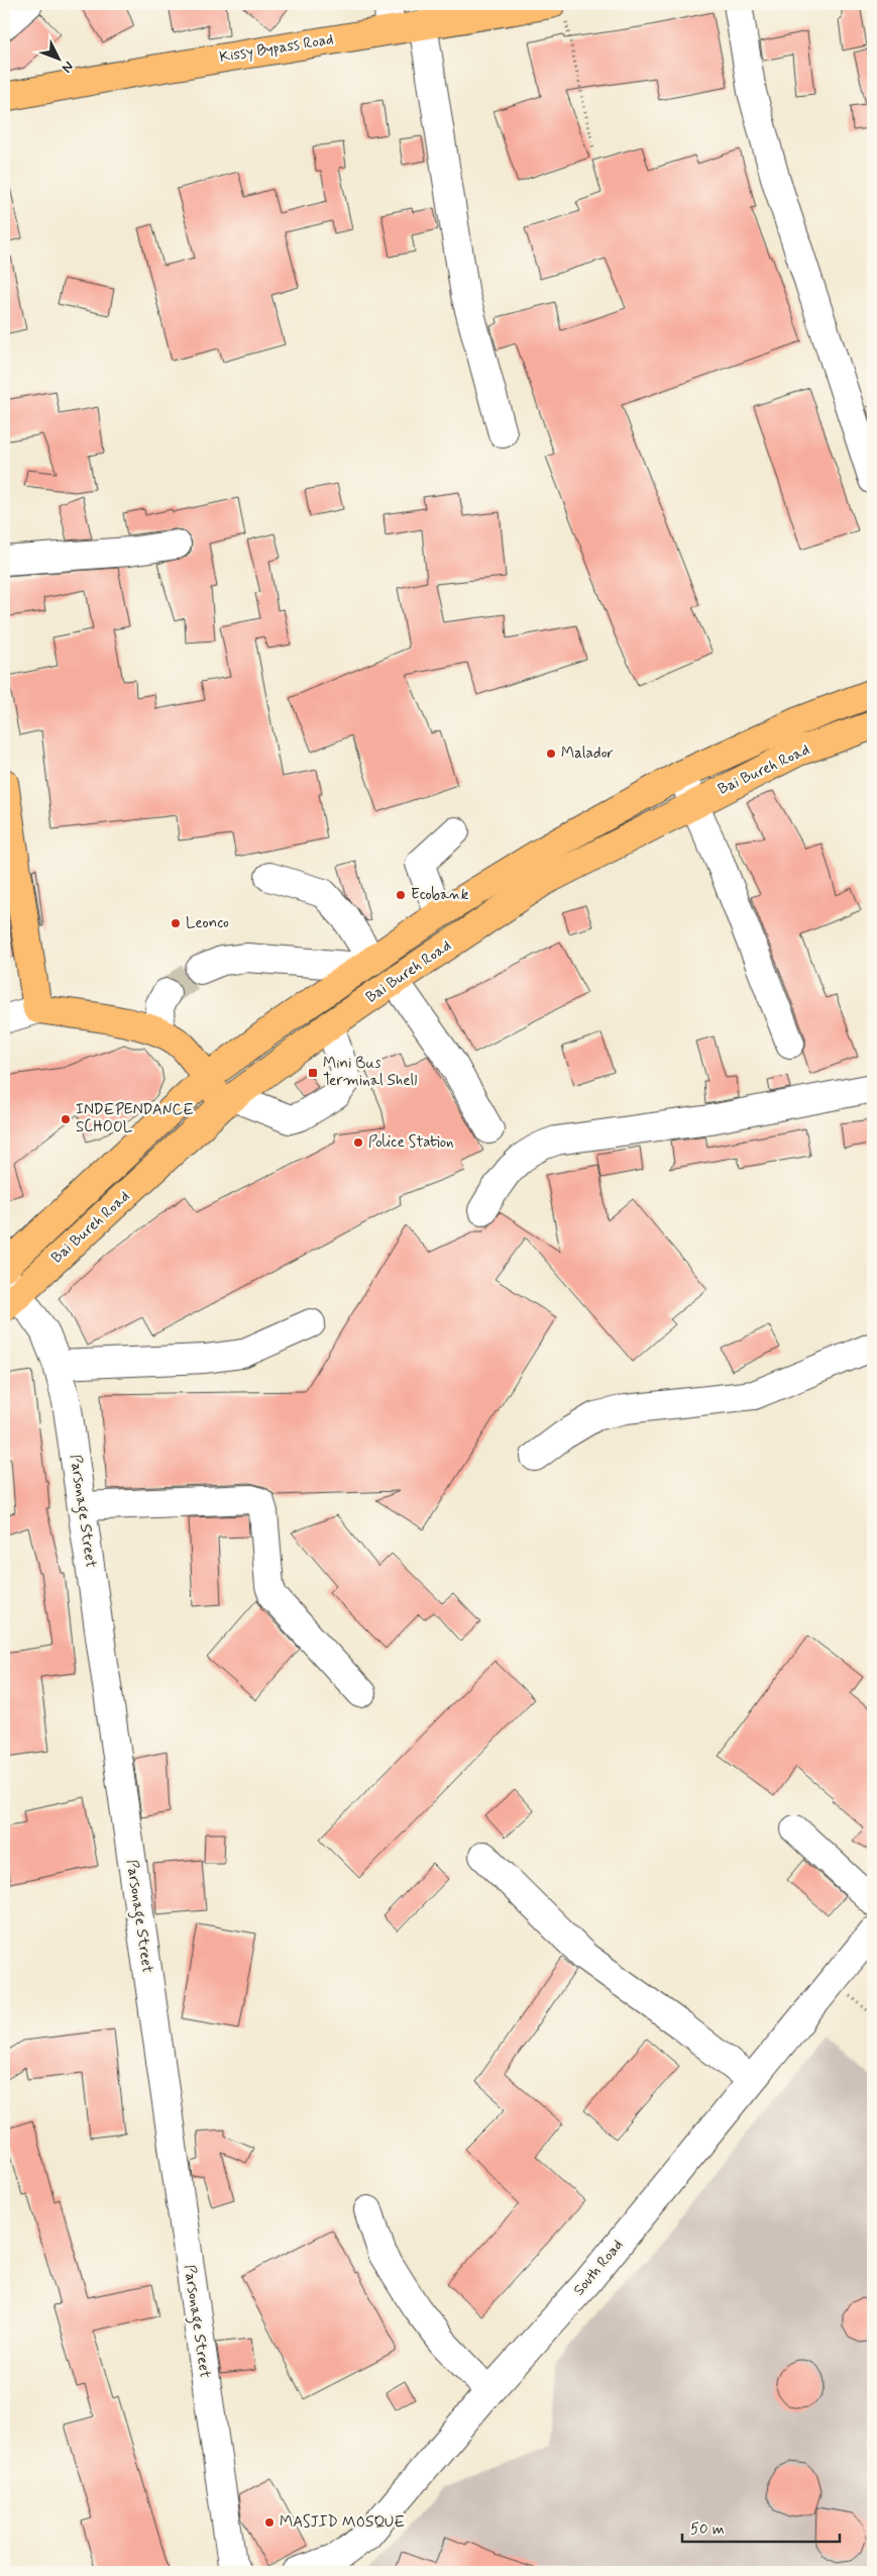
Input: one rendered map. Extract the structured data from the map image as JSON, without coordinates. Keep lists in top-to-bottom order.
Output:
{
  "streets": {
    "main road": ["Kissy Bypass Road", "Bai Bureh Road"],
    "street": ["Parsonage Street", "South Road"]
  },
  "crossings": [
    ["Bai Bureh Road", "Parsonage Street"]
  ],
  "places": {
    "other": [
      "Malador",
      "Ecobank",
      "Leonco",
      "INDEPENDANCE SCHOOL",
      "Police Station",
      "MASJID MOSQUE"
    ],
    "transit": ["Mini Bus Terminal Shell"]
  },
  "scale_bar": "50 m",
  "north": "bottom right"
}
